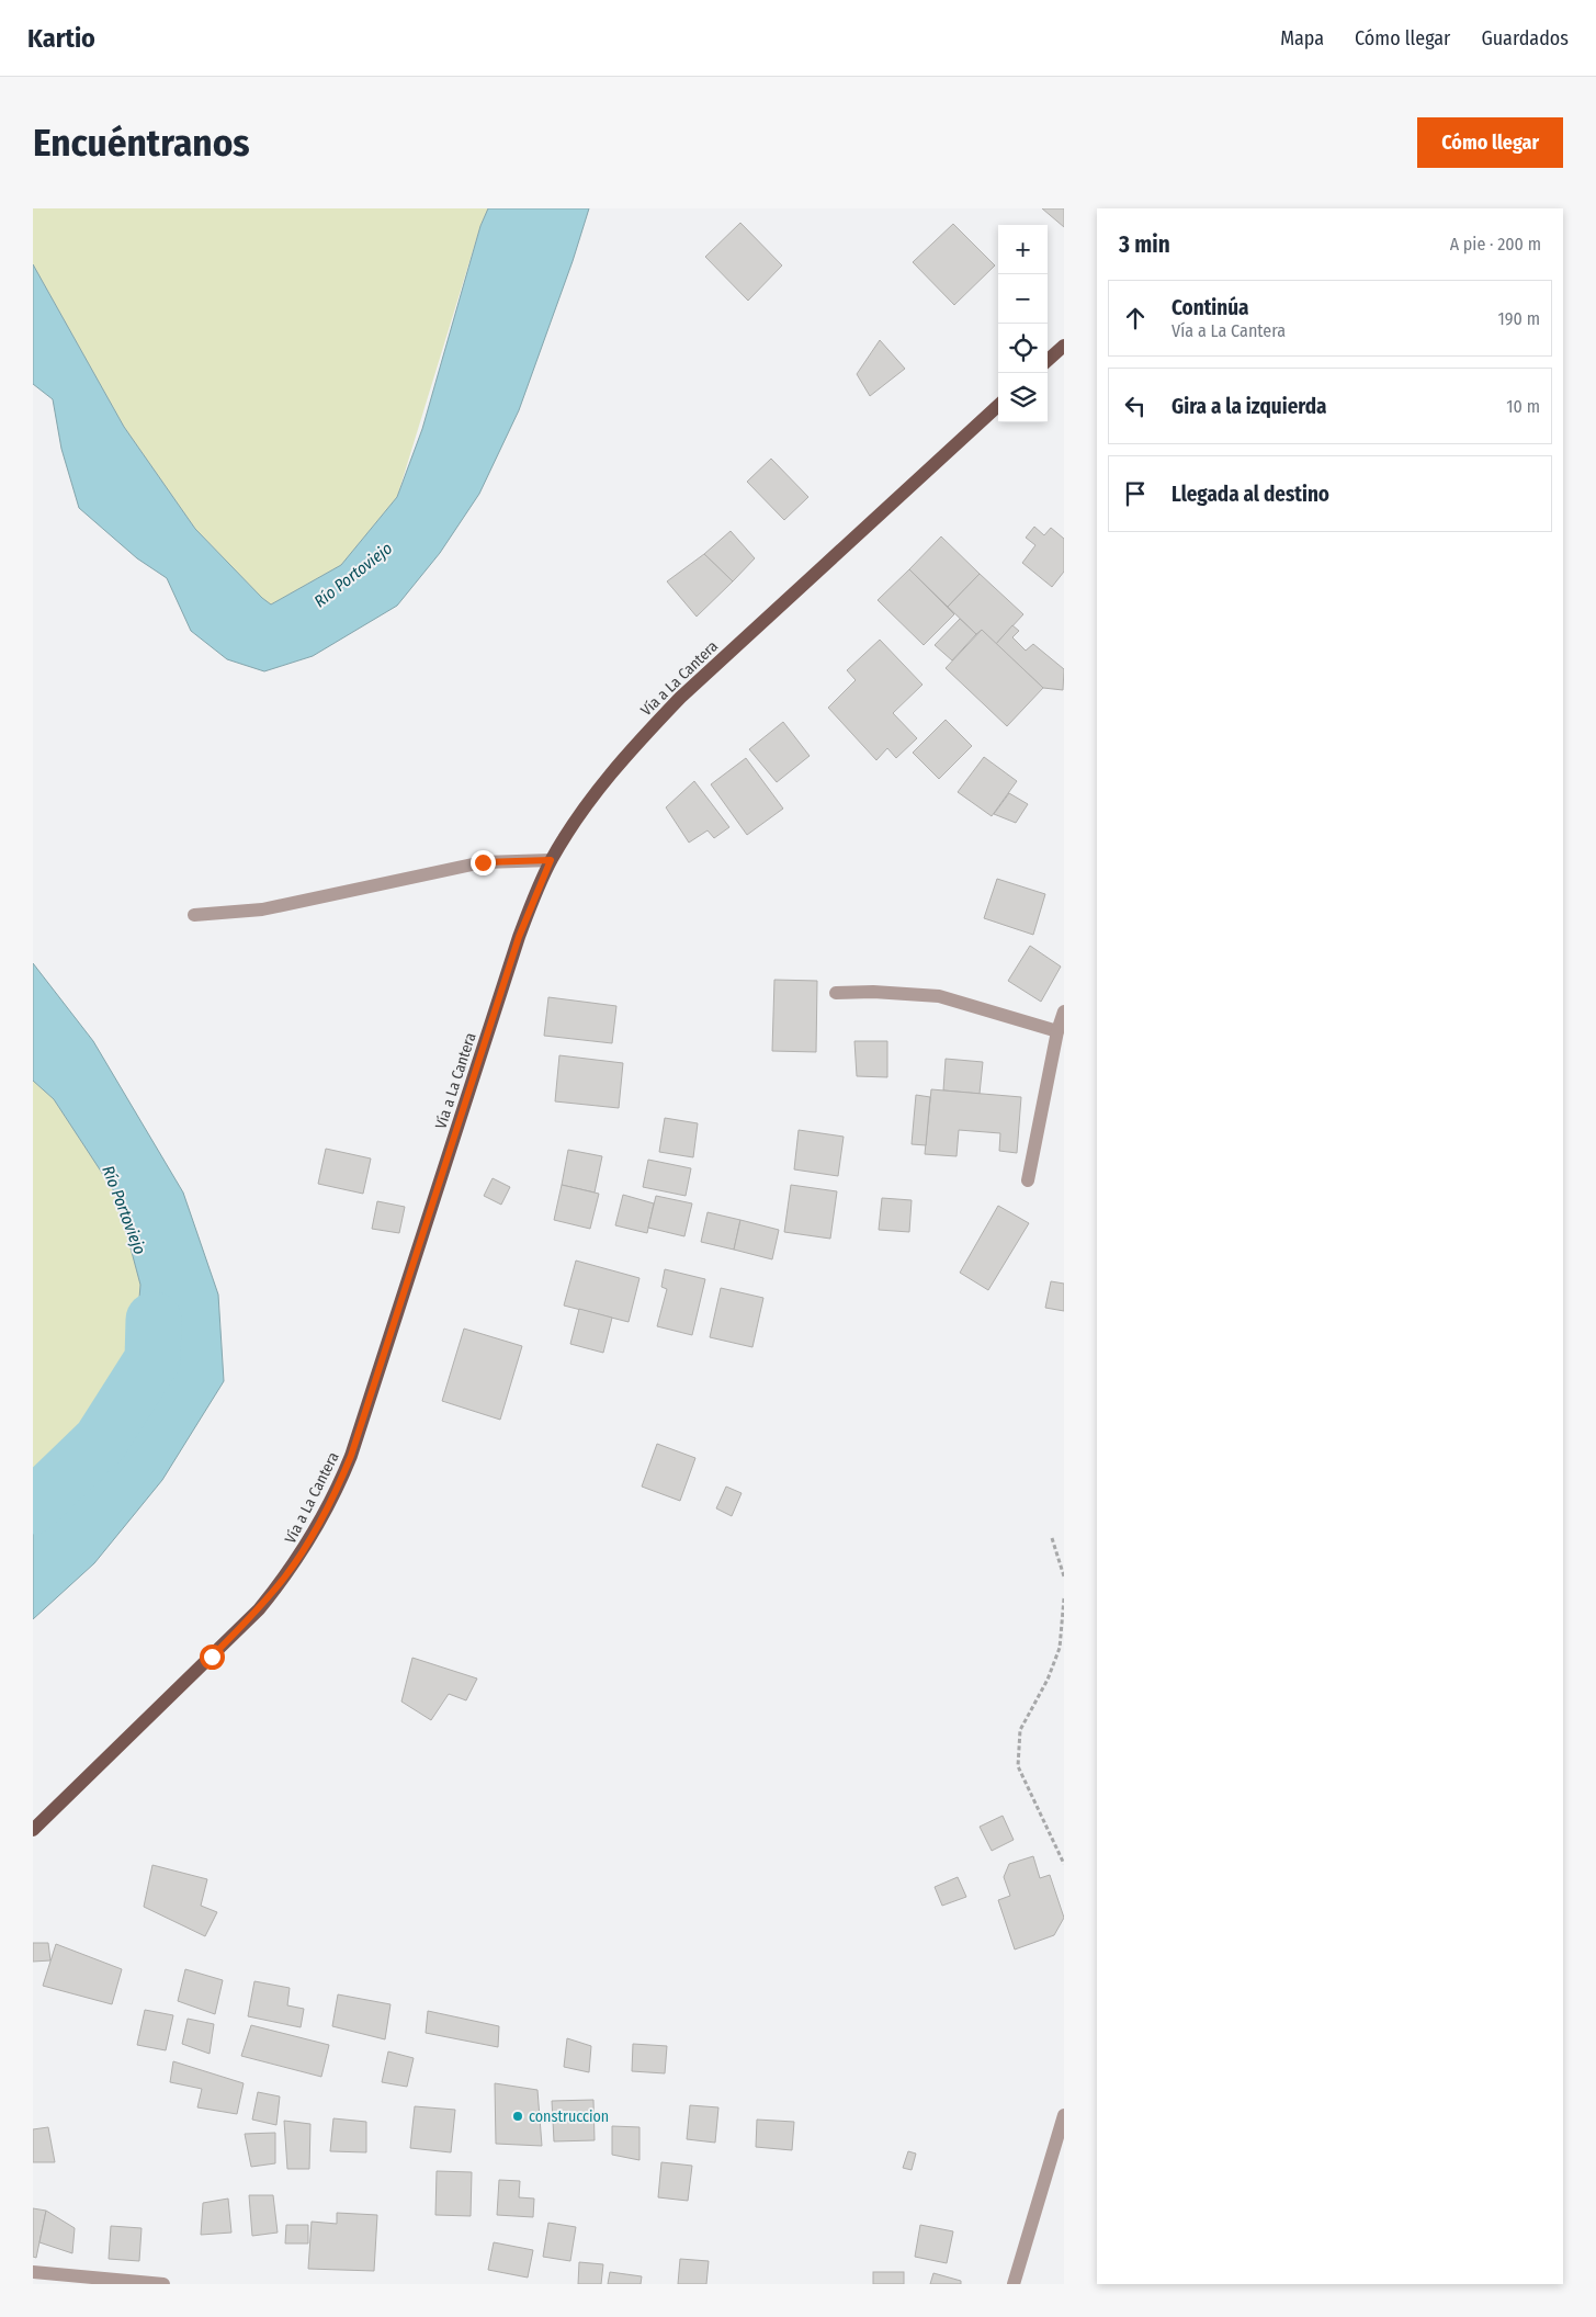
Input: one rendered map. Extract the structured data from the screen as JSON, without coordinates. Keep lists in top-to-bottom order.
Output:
{
  "streets": {
    "main road": ["Vía a La Cantera"]
  },
  "water": ["Río Portoviejo"],
  "places": ["construccion"],
  "page": {
    "header": "Kartio",
    "nav": ["Mapa", "Cómo llegar", "Guardados"],
    "buttons": "Cómo llegar",
    "title": "Encuéntranos",
    "heading": ["3 min", "A pie · 200 m"],
    "map_buttons": ["+", "−"],
    "list": [
      ["Continúa", "Vía a La Cantera", "190 m"],
      ["Gira a la izquierda", "10 m"],
      "Llegada al destino"
    ]
  }
}
